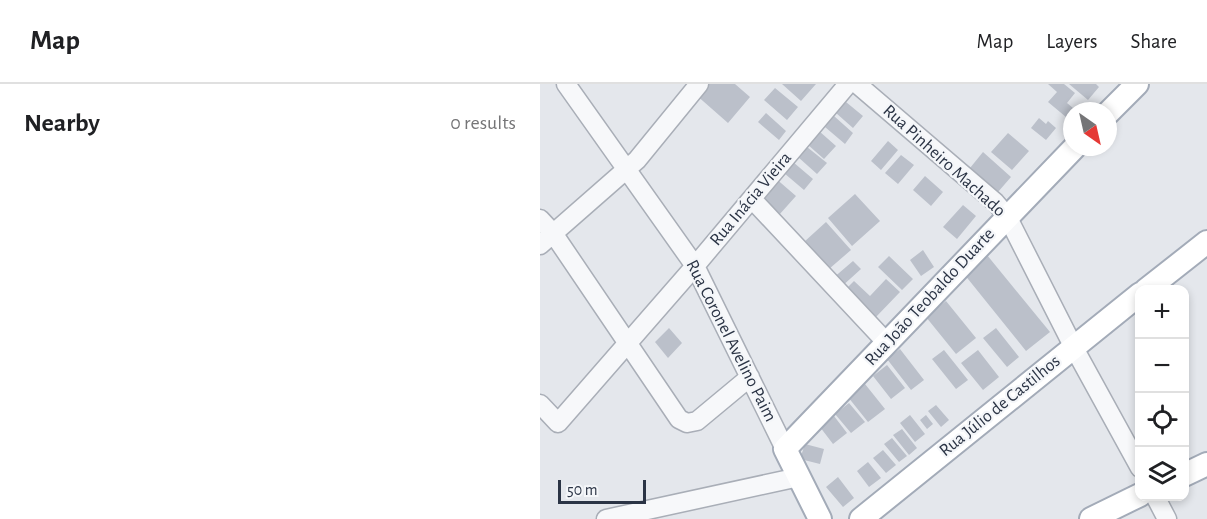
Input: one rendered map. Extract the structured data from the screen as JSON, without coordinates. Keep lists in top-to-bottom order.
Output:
{
  "streets": {
    "main road": ["Rua João Teobaldo Duarte", "Rua Coronel Avelino Paim", "Rua Júlio de Castilhos"],
    "street": ["Rua Pinheiro Machado", "Rua Inácia Vieira"]
  },
  "crossings": [
    ["Rua Pinheiro Machado", "Rua João Teobaldo Duarte"],
    ["Rua Pinheiro Machado", "Rua Júlio de Castilhos"],
    ["Rua Inácia Vieira", "Rua Coronel Avelino Paim"],
    ["Rua João Teobaldo Duarte", "Rua Coronel Avelino Paim"]
  ],
  "scale_bar": "50 m",
  "north": "bottom right",
  "page": {
    "header": "Map",
    "nav": ["Map", "Layers", "Share"],
    "heading": ["Nearby", "0 results"],
    "map_buttons": ["+", "−"],
    "scale": "50 m"
  }
}
